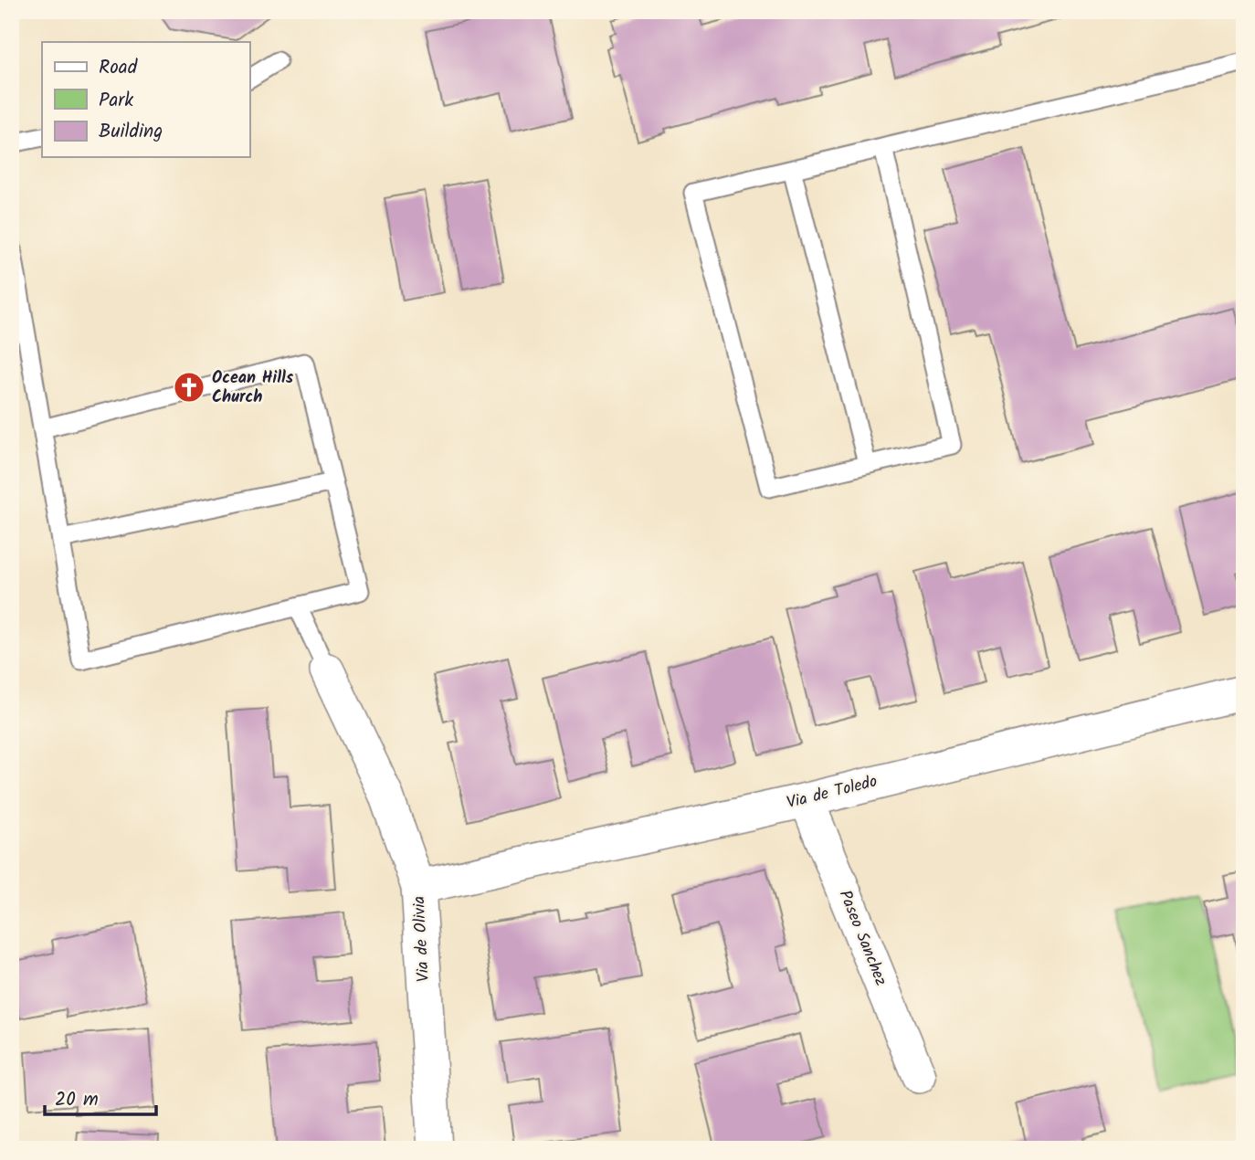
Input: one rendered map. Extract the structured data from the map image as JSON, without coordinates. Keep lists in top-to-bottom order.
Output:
{
  "streets": {
    "street": ["Via de Toledo", "Paseo Sanchez", "Via de Olivia"]
  },
  "crossings": [
    ["Via de Toledo", "Paseo Sanchez"],
    ["Via de Toledo", "Via de Olivia"]
  ],
  "places": {
    "church": ["Ocean Hills Church"]
  },
  "legend": ["Road", "Park", "Building"],
  "scale_bar": "20 m"
}
